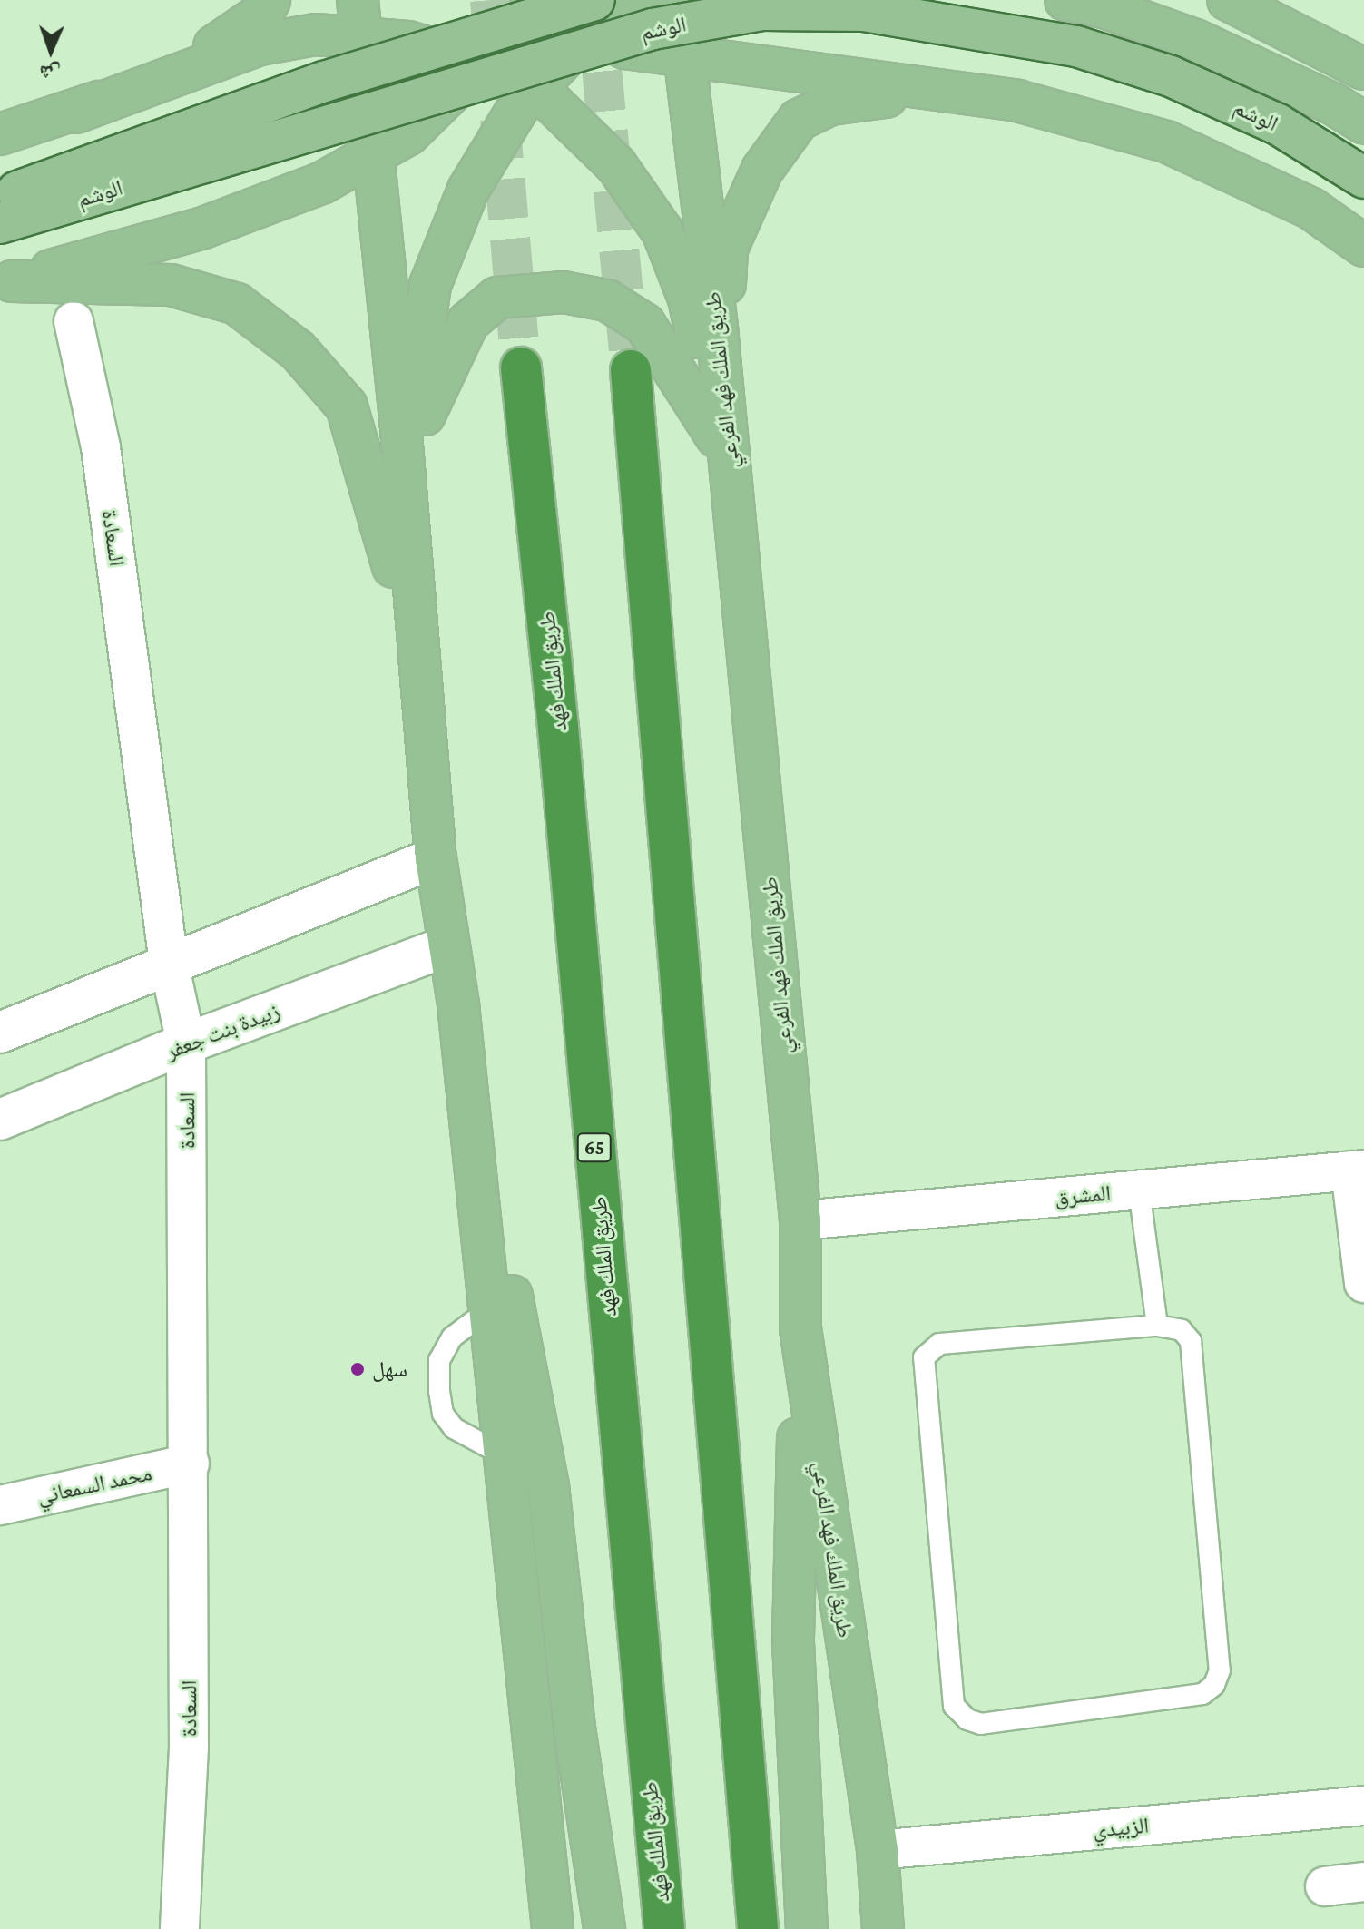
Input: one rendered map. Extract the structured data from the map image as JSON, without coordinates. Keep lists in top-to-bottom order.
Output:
{
  "streets": {
    "highway": ["طريق الملك فهد", "65"],
    "main road": ["الوشم", "طريق الملك فهد الفرعي"],
    "street": [
      "السعادة",
      "زبيدة بنت جعفر",
      "المشرق",
      "محمد السمعاني",
      "الزبيدي"
    ]
  },
  "crossings": [
    ["طريق الملك فهد الفرعي", "المشرق"],
    ["طريق الملك فهد الفرعي", "الزبيدي"],
    ["السعادة", "زبيدة بنت جعفر"],
    ["السعادة", "محمد السمعاني"]
  ],
  "places": ["سهل"],
  "north": "bottom"
}
